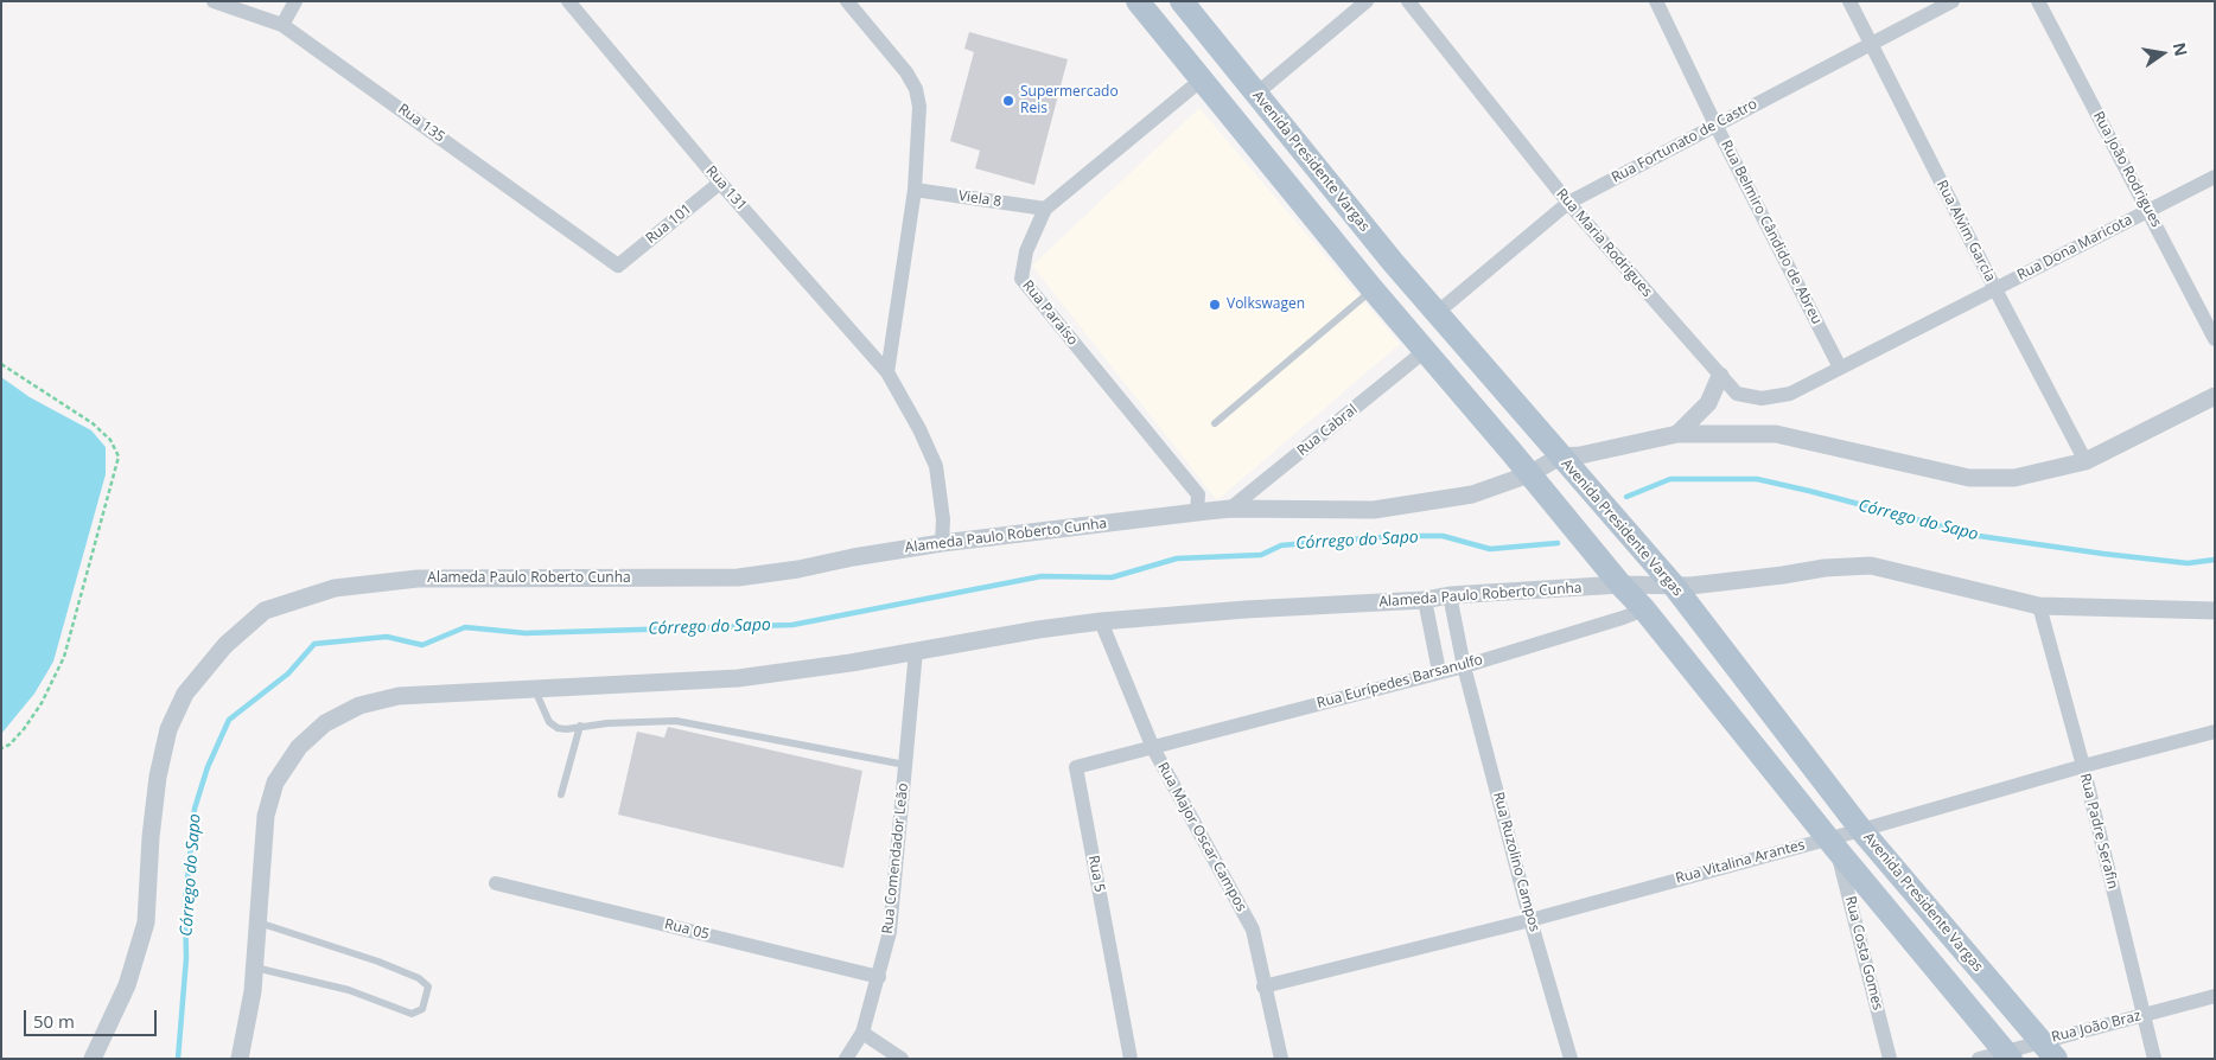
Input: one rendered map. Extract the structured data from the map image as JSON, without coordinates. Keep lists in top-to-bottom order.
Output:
{
  "streets": {
    "main road": ["Avenida Presidente Vargas"],
    "street": [
      "Rua 135",
      "Rua Fortunato de Castro",
      "Rua João Rodrigues",
      "Rua 131",
      "Viela 8",
      "Rua 101",
      "Rua Alvim Garcia",
      "Rua Belmiro Cândido de Abreu",
      "Rua Maria Rodrigues",
      "Rua Dona Maricota",
      "Rua Paraíso",
      "Rua Cabral",
      "Alameda Paulo Roberto Cunha",
      "Rua Eurípedes Barsanulfo",
      "Rua Padre Serafin",
      "Rua Major Oscar Campos",
      "Rua Comendador Leão",
      "Rua Ruzolino Campos",
      "Rua Vitalina Arantes",
      "Rua 5",
      "Rua 05",
      "Rua Costa Gomes",
      "Rua João Braz"
    ]
  },
  "crossings": [
    ["Rua 135", "Rua 101"],
    ["Rua Fortunato de Castro", "Avenida Presidente Vargas"],
    ["Rua Fortunato de Castro", "Rua Alvim Garcia"],
    ["Rua Fortunato de Castro", "Rua Belmiro Cândido de Abreu"],
    ["Rua Fortunato de Castro", "Rua Maria Rodrigues"],
    ["Avenida Presidente Vargas", "Alameda Paulo Roberto Cunha"],
    ["Avenida Presidente Vargas", "Rua Vitalina Arantes"],
    ["Avenida Presidente Vargas", "Rua João Braz"],
    ["Rua João Rodrigues", "Rua Dona Maricota"],
    ["Rua 131", "Rua 101"],
    ["Rua 131", "Alameda Paulo Roberto Cunha"],
    ["Viela 8", "Rua Paraíso"],
    ["Rua Alvim Garcia", "Rua Dona Maricota"],
    ["Rua Alvim Garcia", "Alameda Paulo Roberto Cunha"],
    ["Rua Belmiro Cândido de Abreu", "Rua Maria Rodrigues"],
    ["Rua Belmiro Cândido de Abreu", "Rua Dona Maricota"],
    ["Rua Maria Rodrigues", "Rua Dona Maricota"],
    ["Rua Paraíso", "Alameda Paulo Roberto Cunha"],
    ["Rua Cabral", "Alameda Paulo Roberto Cunha"],
    ["Alameda Paulo Roberto Cunha", "Rua Padre Serafin"],
    ["Alameda Paulo Roberto Cunha", "Rua Major Oscar Campos"],
    ["Alameda Paulo Roberto Cunha", "Rua Comendador Leão"],
    ["Alameda Paulo Roberto Cunha", "Rua Ruzolino Campos"],
    ["Rua Eurípedes Barsanulfo", "Rua Major Oscar Campos"],
    ["Rua Eurípedes Barsanulfo", "Rua Ruzolino Campos"],
    ["Rua Eurípedes Barsanulfo", "Rua 5"],
    ["Rua Padre Serafin", "Rua Vitalina Arantes"],
    ["Rua Padre Serafin", "Rua João Braz"],
    ["Rua Major Oscar Campos", "Rua Vitalina Arantes"],
    ["Rua Major Oscar Campos", "Rua 5"],
    ["Rua Comendador Leão", "Rua 05"],
    ["Rua Ruzolino Campos", "Rua Vitalina Arantes"],
    ["Rua Vitalina Arantes", "Rua Costa Gomes"]
  ],
  "water": ["Córrego do Sapo"],
  "places": ["Supermercado Reis", "Volkswagen"],
  "scale_bar": "50 m",
  "north": "right"
}
